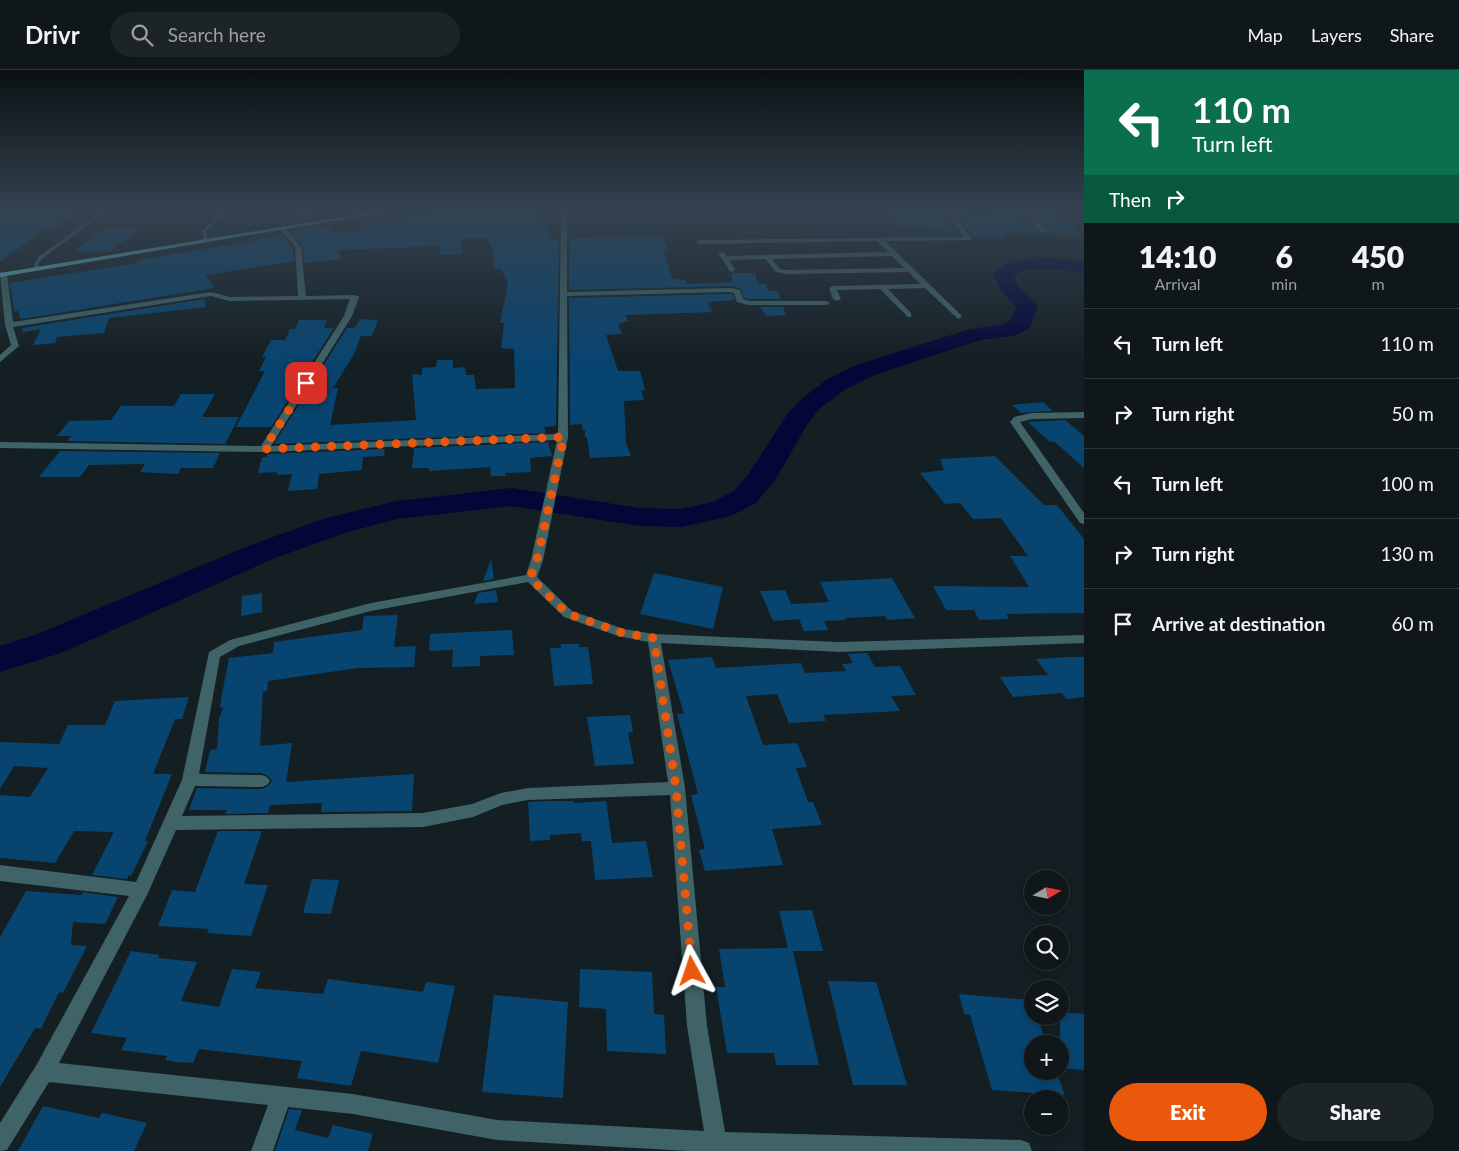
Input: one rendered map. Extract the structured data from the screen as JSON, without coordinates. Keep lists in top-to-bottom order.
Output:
{
  "north": "right",
  "page": {
    "header": "Drivr",
    "search": "Search here",
    "nav": ["Map", "Layers", "Share"],
    "turn": ["110 m", "Turn left"],
    "then": "Then",
    "eta": [
      "14:10",
      "Arrival",
      "6",
      "min",
      "450",
      "m"
    ],
    "list": [
      {
        "name": "Turn left",
        "value": "110 m"
      },
      {
        "name": "Turn right",
        "value": "50 m"
      },
      {
        "name": "Turn left",
        "value": "100 m"
      },
      {
        "name": "Turn right",
        "value": "130 m"
      },
      {
        "name": "Arrive at destination",
        "value": "60 m"
      }
    ],
    "map_buttons": ["+", "−"],
    "buttons": ["Exit", "Share"]
  }
}
